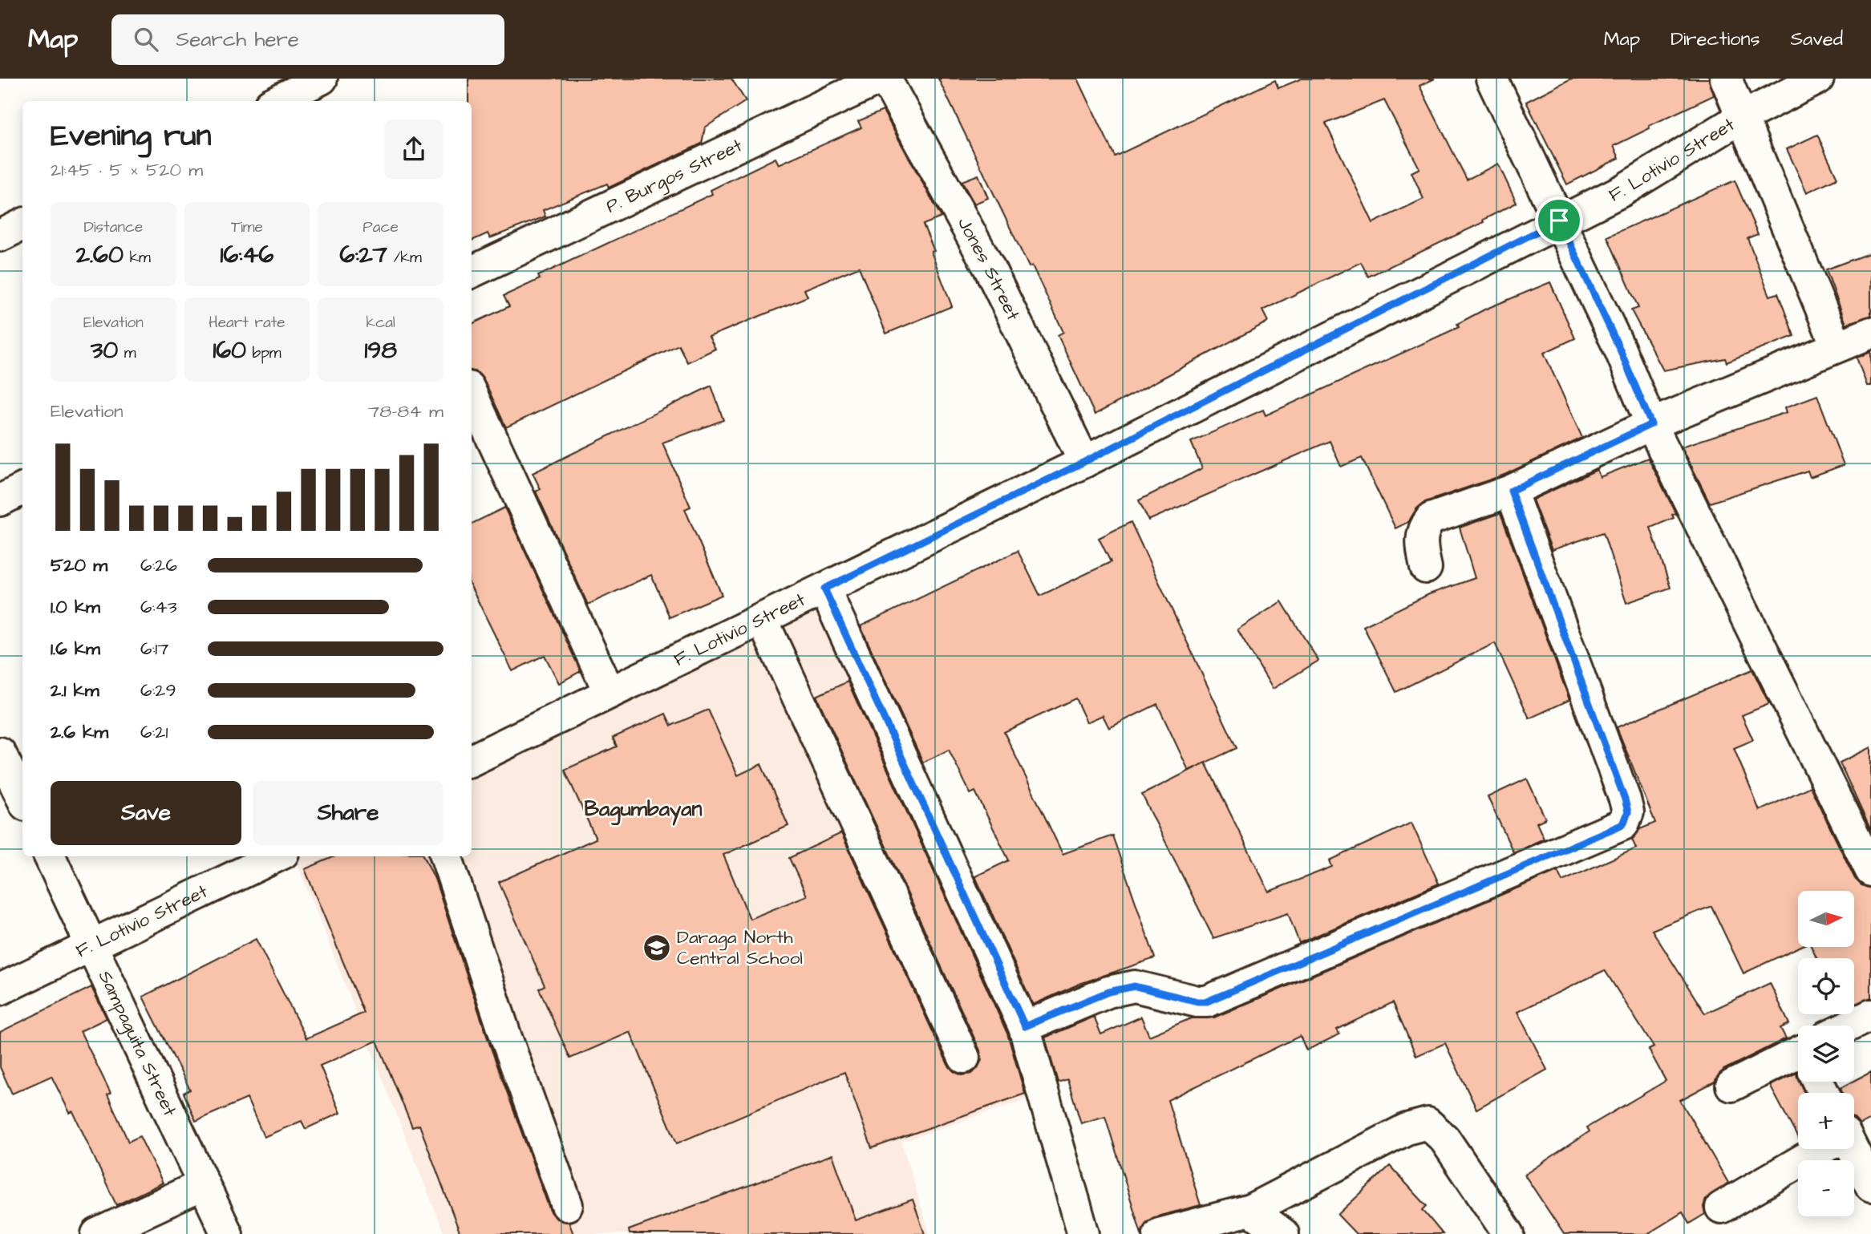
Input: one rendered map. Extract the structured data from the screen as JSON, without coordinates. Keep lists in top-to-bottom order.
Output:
{
  "streets": {
    "street": [
      "F. Lotivio Street",
      "P. Burgos Street",
      "Jones Street",
      "Sampaguita Street"
    ]
  },
  "crossings": [
    ["F. Lotivio Street", "Jones Street"],
    ["F. Lotivio Street", "Sampaguita Street"]
  ],
  "districts": ["Bagumbayan"],
  "places": {
    "school or university": ["Daraga North Central School"]
  },
  "north": "right",
  "page": {
    "header": "Map",
    "search": "Search here",
    "nav": ["Map", "Directions", "Saved"],
    "heading": ["Evening run", "21:45 · 5 × 520 m"],
    "stats": [
      ["Distance", "2.60 km"],
      ["Time", "16:46"],
      ["Pace", "6:27 /km"],
      ["Elevation", "30 m"],
      ["Heart rate", "160 bpm"],
      ["kcal", "198"]
    ],
    "chart": ["Elevation", "78–84 m"],
    "list": [
      {
        "name": "520 m",
        "note": "6:26"
      },
      {
        "name": "1.0 km",
        "note": "6:43"
      },
      {
        "name": "1.6 km",
        "note": "6:17"
      },
      {
        "name": "2.1 km",
        "note": "6:29"
      },
      {
        "name": "2.6 km",
        "note": "6:21"
      }
    ],
    "buttons": ["Save", "Share"],
    "map_buttons": ["+", "−"]
  }
}
